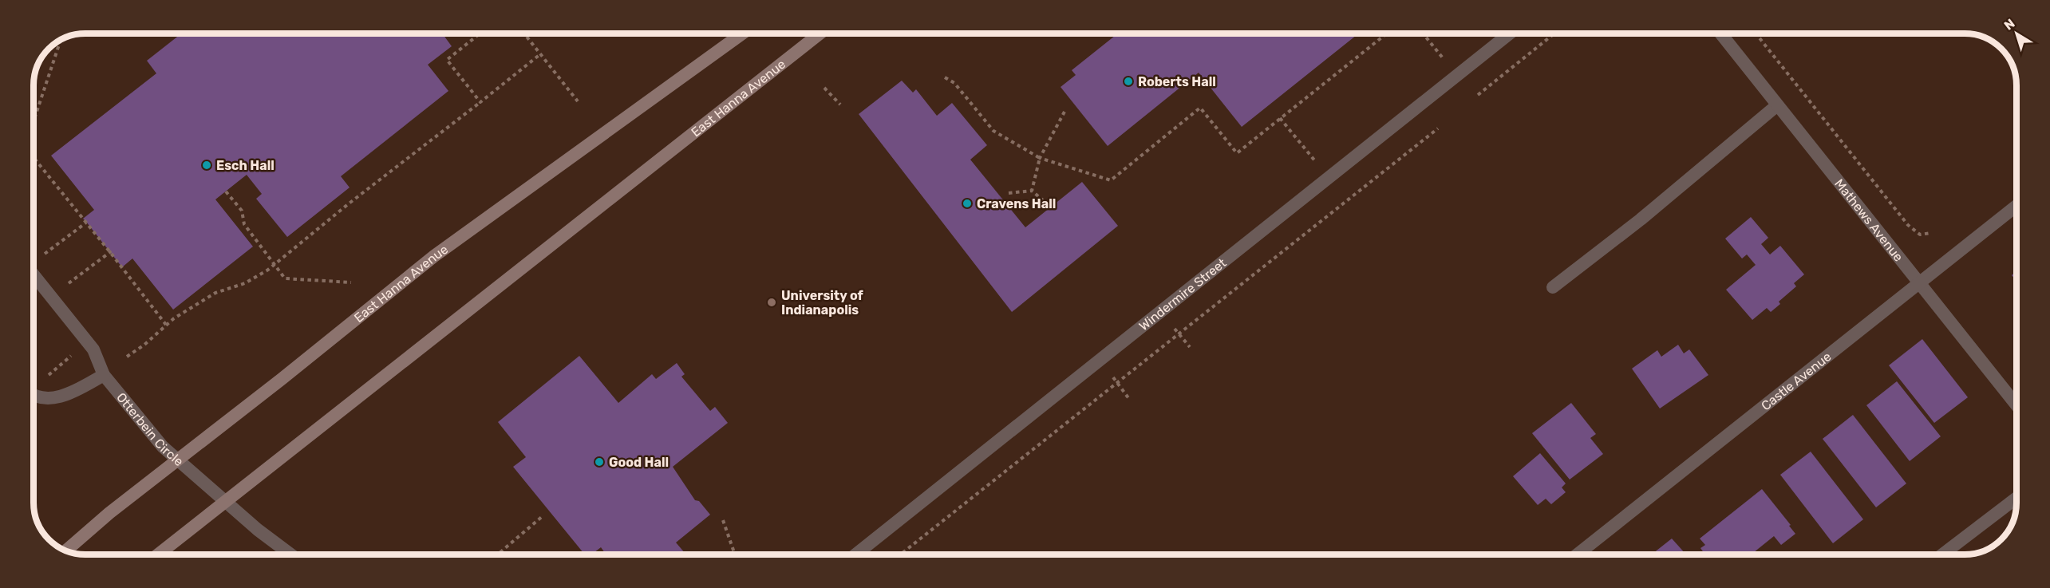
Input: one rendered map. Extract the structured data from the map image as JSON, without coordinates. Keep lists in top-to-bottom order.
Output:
{
  "streets": {
    "main road": ["East Hanna Avenue"],
    "street": [
      "Mathews Avenue",
      "Windermire Street",
      "Castle Avenue",
      "Otterbein Circle"
    ]
  },
  "crossings": [
    ["East Hanna Avenue", "Otterbein Circle"],
    ["Mathews Avenue", "Castle Avenue"]
  ],
  "places": [
    "Roberts Hall",
    "Esch Hall",
    "Cravens Hall",
    "University of Indianapolis",
    "Good Hall"
  ],
  "north": "top left"
}
